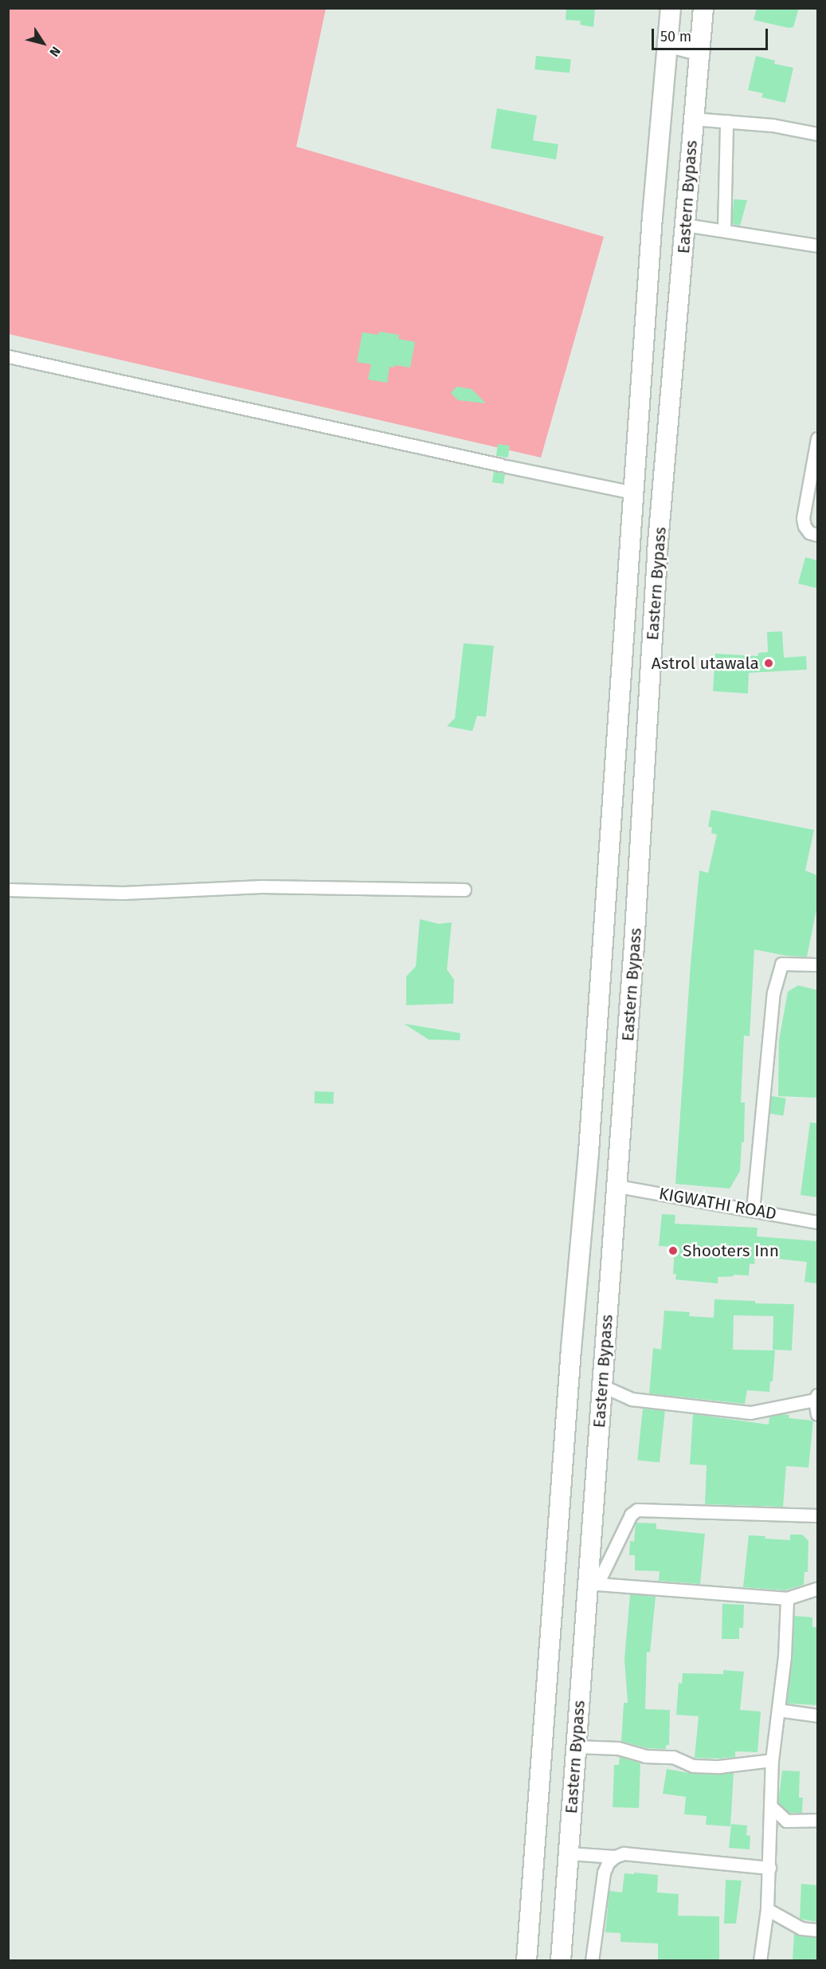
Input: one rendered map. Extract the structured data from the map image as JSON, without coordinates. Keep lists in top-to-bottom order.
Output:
{
  "streets": {
    "main road": ["Eastern Bypass"],
    "street": ["KIGWATHI ROAD"]
  },
  "crossings": [
    ["Eastern Bypass", "KIGWATHI ROAD"]
  ],
  "places": ["Astrol utawala", "Shooters Inn"],
  "scale_bar": "50 m",
  "north": "bottom right"
}
